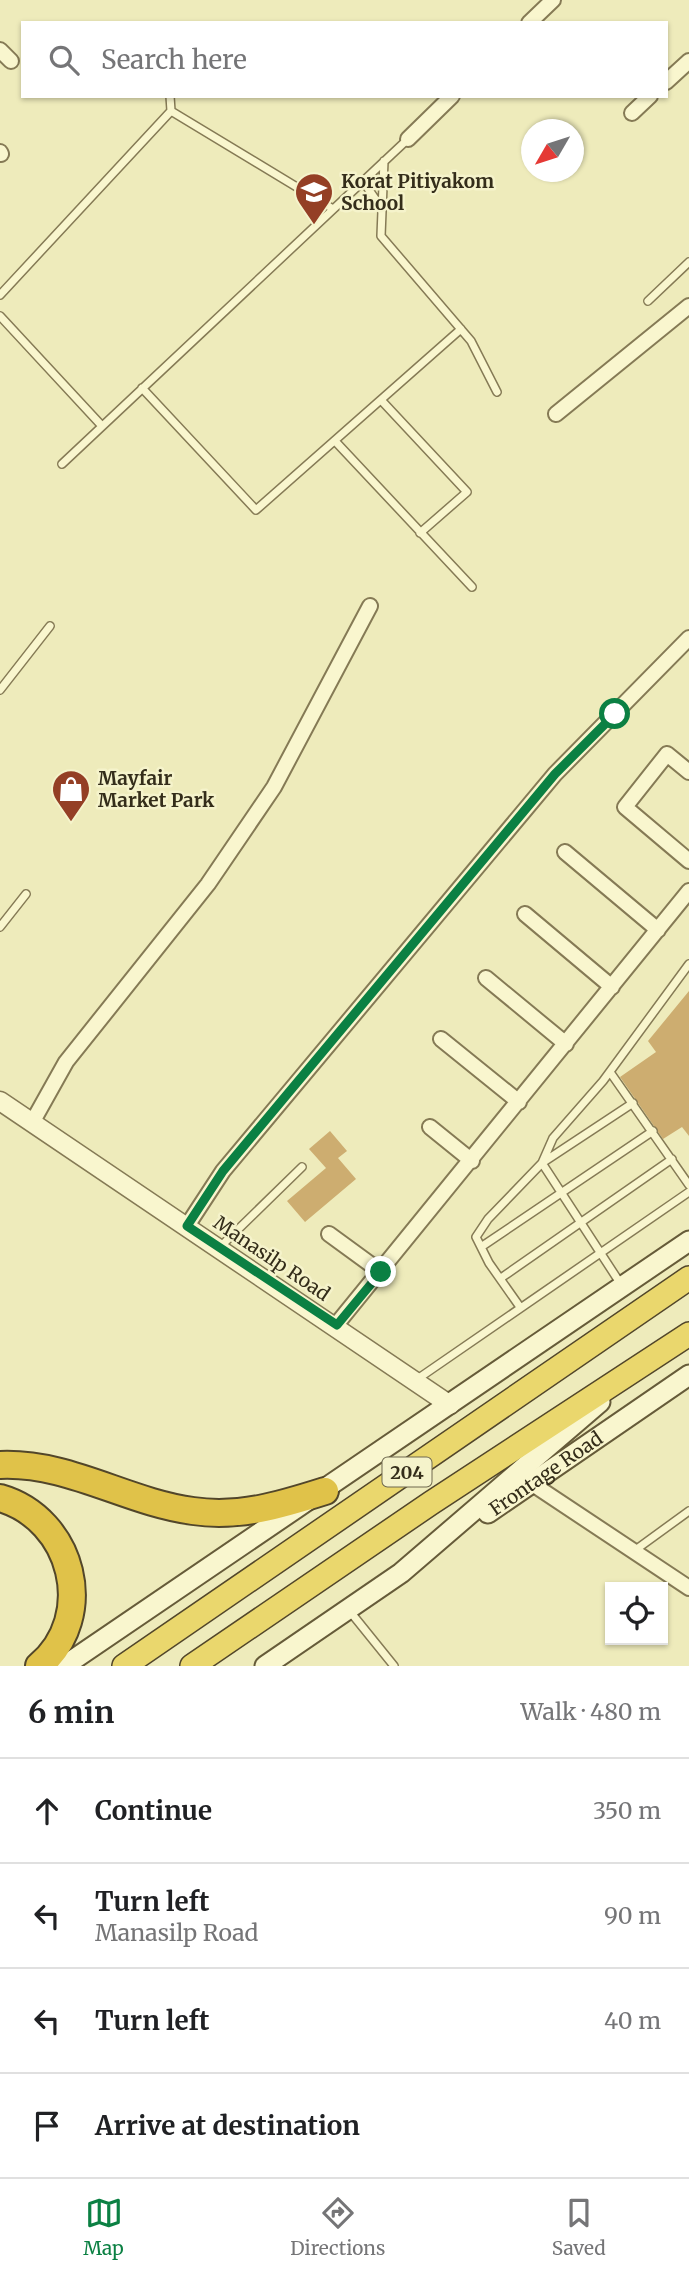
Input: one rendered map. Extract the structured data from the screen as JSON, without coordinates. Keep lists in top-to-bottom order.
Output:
{
  "streets": {
    "highway": ["204"],
    "main road": ["Frontage Road"],
    "street": ["Manasilp Road"]
  },
  "places": {
    "school or university": ["Korat Pitiyakom School"],
    "shop": ["Mayfair Market Park"]
  },
  "north": "bottom left",
  "page": {
    "search": "Search here",
    "heading": ["6 min", "Walk · 480 m"],
    "list": [
      ["Continue", "350 m"],
      ["Turn left", "Manasilp Road", "90 m"],
      ["Turn left", "40 m"],
      "Arrive at destination"
    ],
    "nav": ["Map", "Directions", "Saved"]
  }
}
